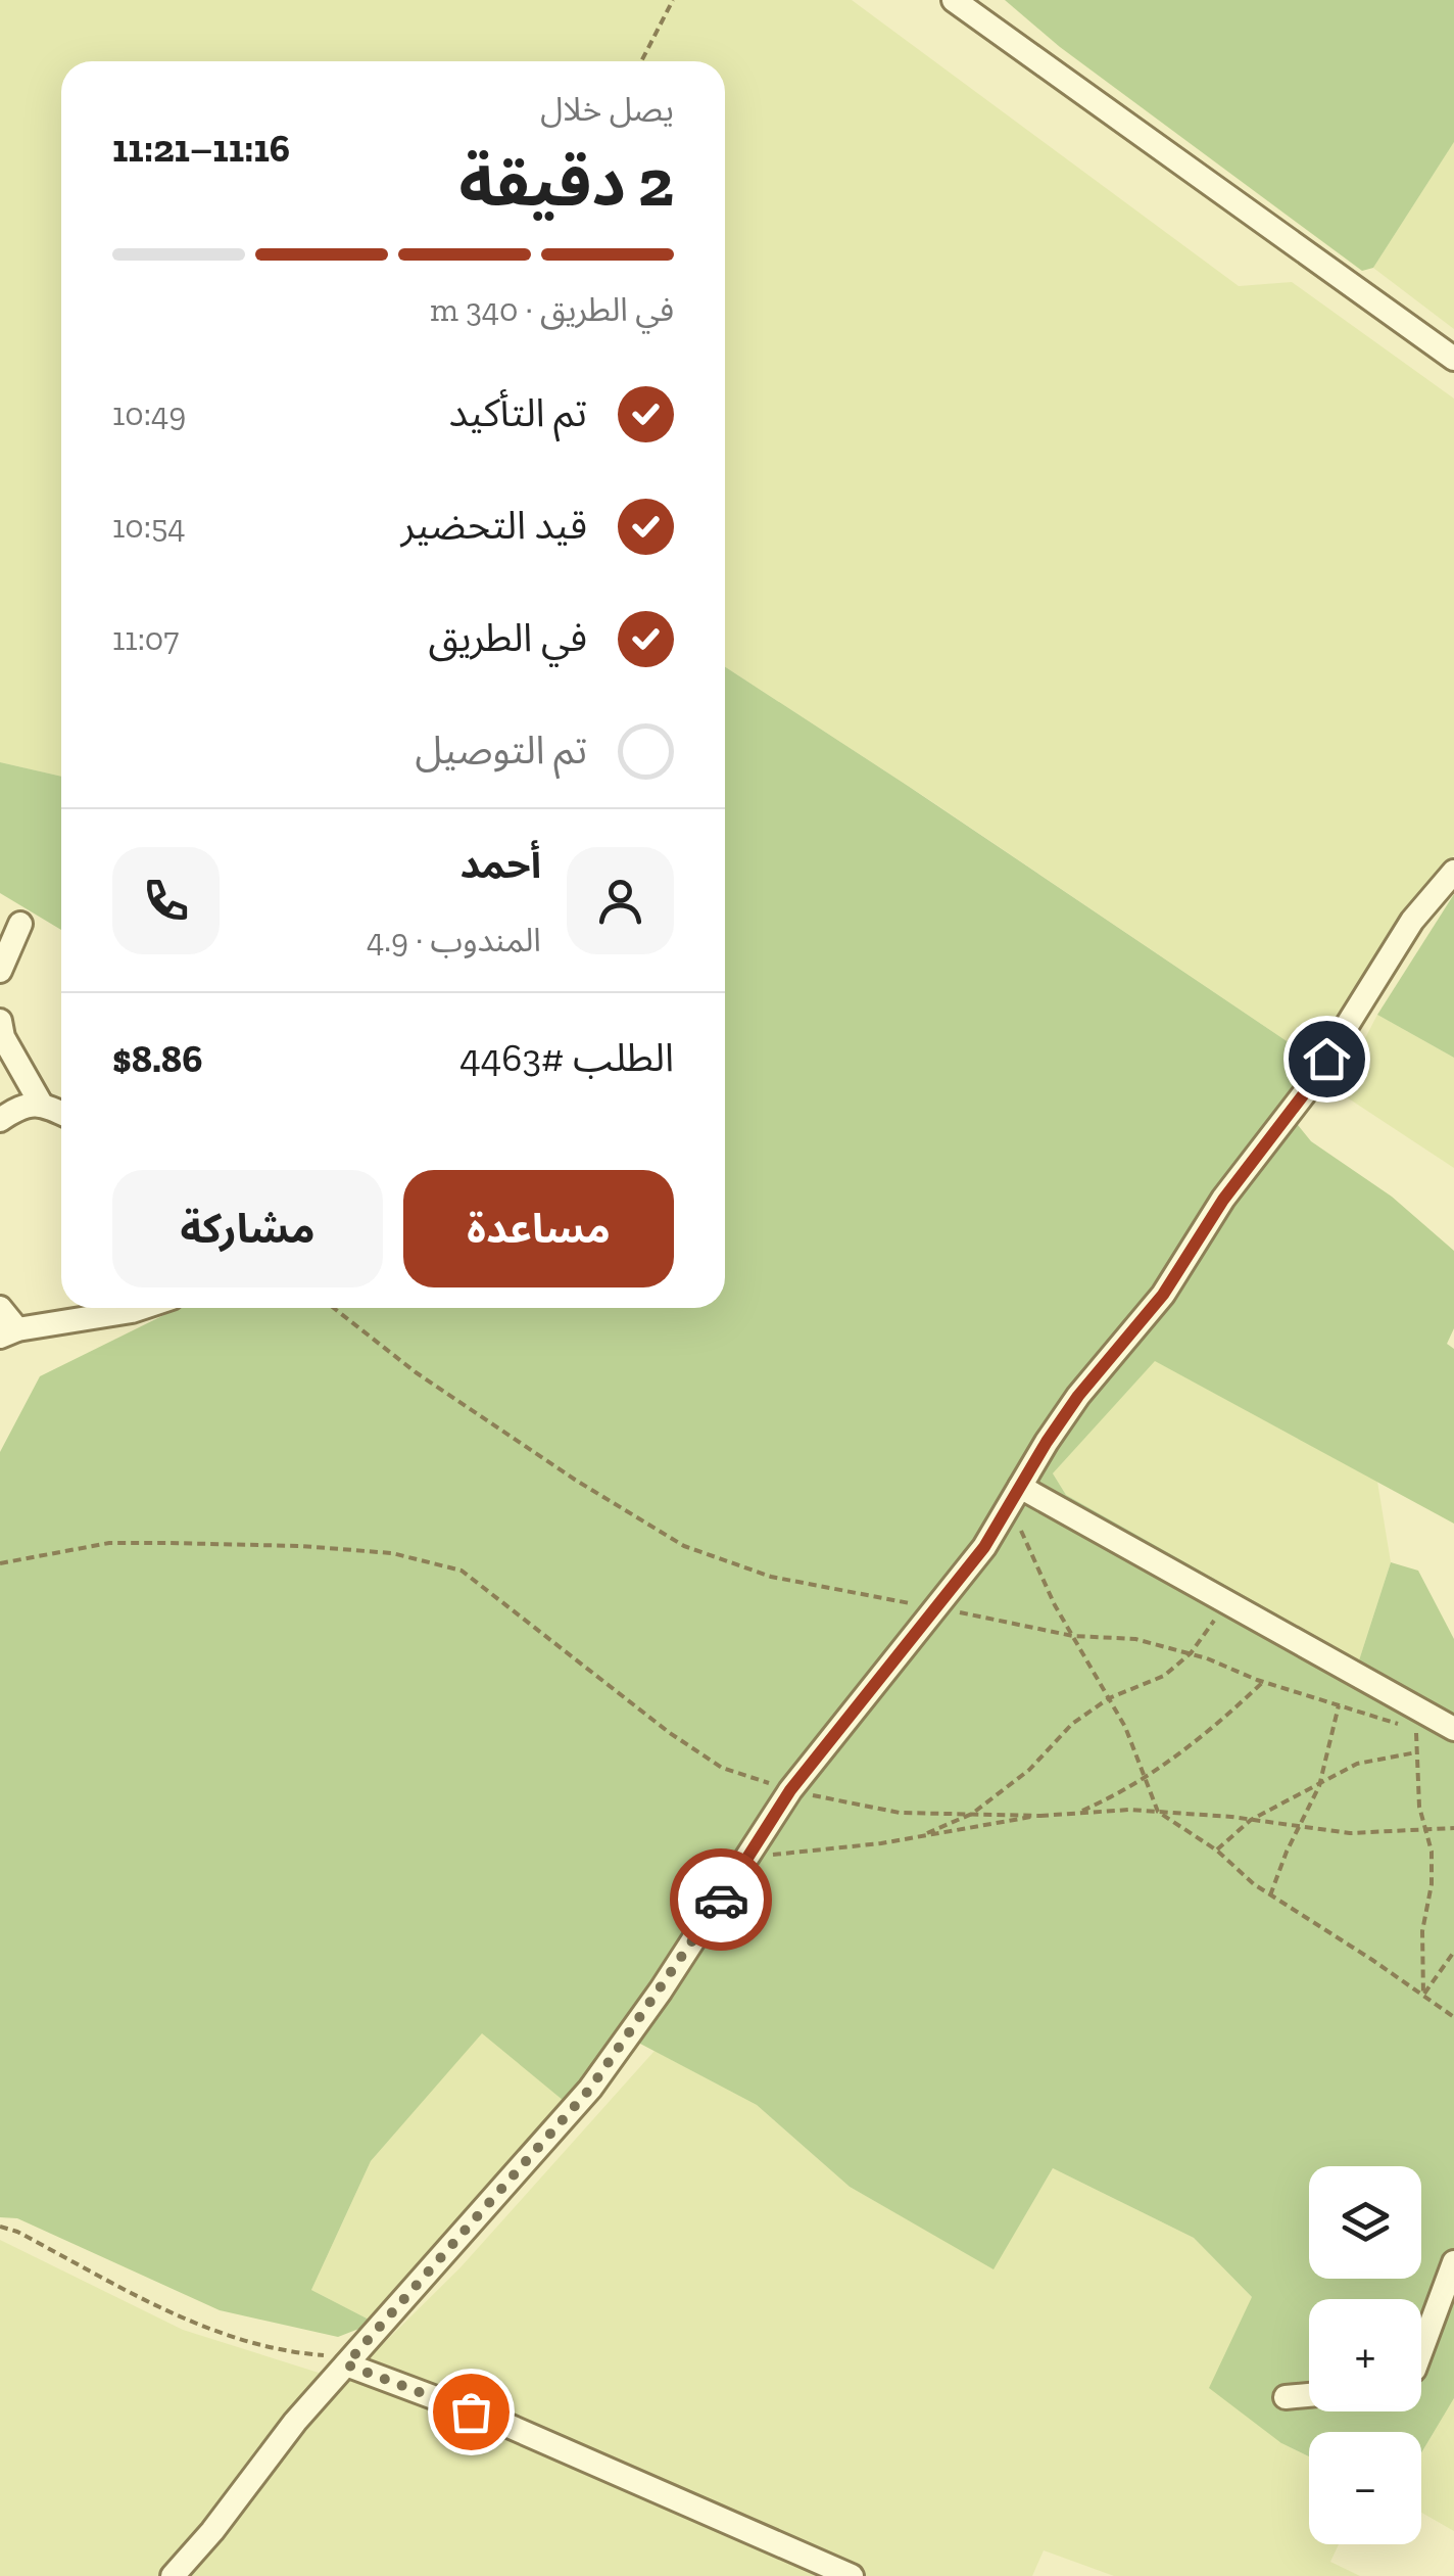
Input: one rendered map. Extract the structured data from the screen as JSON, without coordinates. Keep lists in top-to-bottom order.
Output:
{
  "page": {
    "heading": ["2 دقيقة", "يصل خلال", "11:16–11:21"],
    "panel": [
      "أحمد",
      "المندوب · 4.9",
      "الطلب #4463",
      "$8.86"
    ],
    "bar": "في الطريق · 340 m",
    "list": [
      ["تم التأكيد", "10:49"],
      ["قيد التحضير", "10:54"],
      ["في الطريق", "11:07"],
      "تم التوصيل"
    ],
    "buttons": ["مساعدة", "مشاركة"],
    "map_buttons": ["+", "−"]
  }
}
